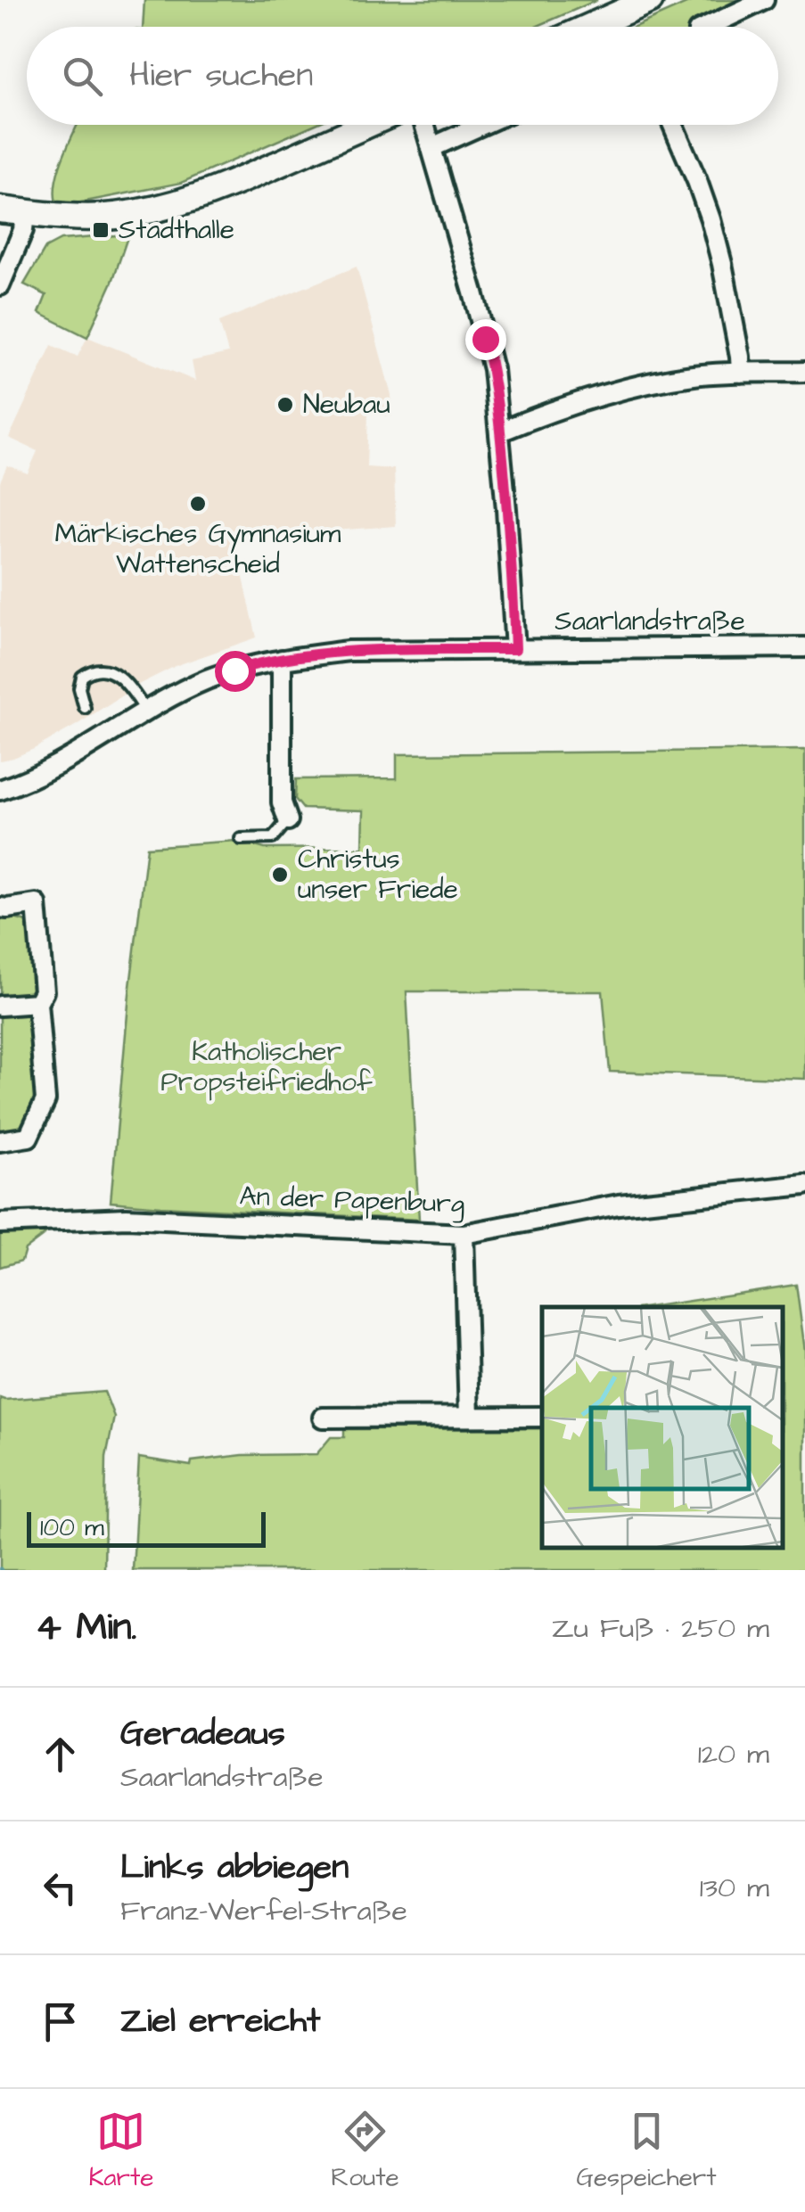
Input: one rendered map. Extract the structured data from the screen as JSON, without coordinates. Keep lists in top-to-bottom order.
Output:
{
  "streets": {
    "street": ["Saarlandstraße", "An der Papenburg"]
  },
  "parks": ["Katholischer Propsteifriedhof"],
  "places": {
    "transit": ["Stadthalle"],
    "other": ["Neubau", "Märkisches Gymnasium Wattenscheid", "Christus unser Friede"]
  },
  "scale_bar": "100 m",
  "page": {
    "search": "Hier suchen",
    "scale": "100 m",
    "heading": ["4 Min.", "Zu Fuß · 250 m"],
    "list": [
      ["Geradeaus", "Saarlandstraße", "120 m"],
      ["Links abbiegen", "Franz-Werfel-Straße", "130 m"],
      "Ziel erreicht"
    ],
    "nav": ["Karte", "Route", "Gespeichert"]
  }
}
